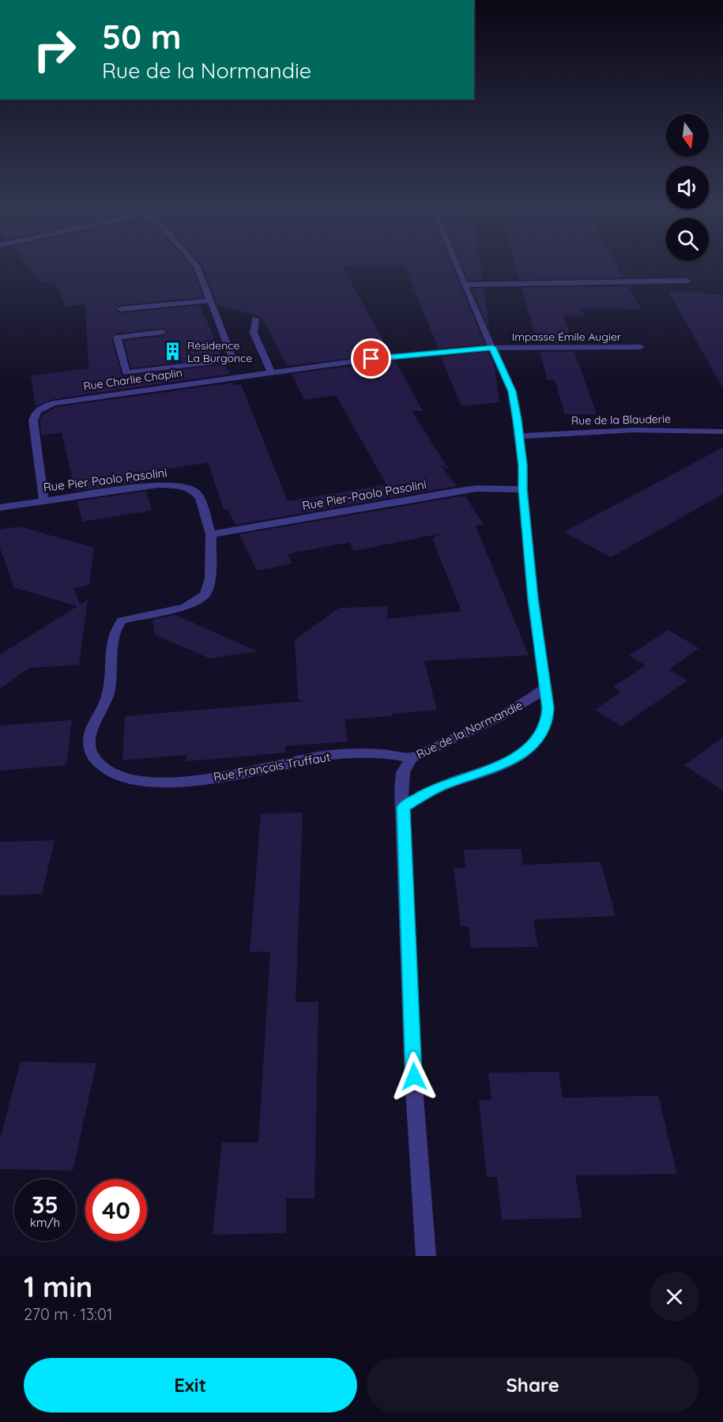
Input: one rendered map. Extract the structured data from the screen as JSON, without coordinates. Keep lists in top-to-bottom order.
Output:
{
  "streets": {
    "street": [
      "Impasse Émile Augier",
      "Rue Charlie Chaplin",
      "Rue de la Blauderie",
      "Rue Pier Paolo Pasolini",
      "Rue Pier-Paolo Pasolini",
      "Rue de la Normandie",
      "Rue François Truffaut"
    ]
  },
  "crossings": [
    ["Impasse Émile Augier", "Rue Charlie Chaplin"],
    ["Rue Charlie Chaplin", "Rue Pier Paolo Pasolini"],
    ["Rue Pier Paolo Pasolini", "Rue Pier-Paolo Pasolini"],
    ["Rue Pier Paolo Pasolini", "Rue François Truffaut"],
    ["Rue Pier-Paolo Pasolini", "Rue François Truffaut"],
    ["Rue de la Normandie", "Rue François Truffaut"]
  ],
  "places": {
    "building": ["Résidence La Burgonce"]
  },
  "north": "bottom",
  "page": {
    "turn": ["50 m", "Rue de la Normandie"],
    "speed": "35 km/h",
    "limit": "40",
    "heading": ["1 min", "270 m · 13:01"],
    "buttons": ["Exit", "Share"]
  }
}
